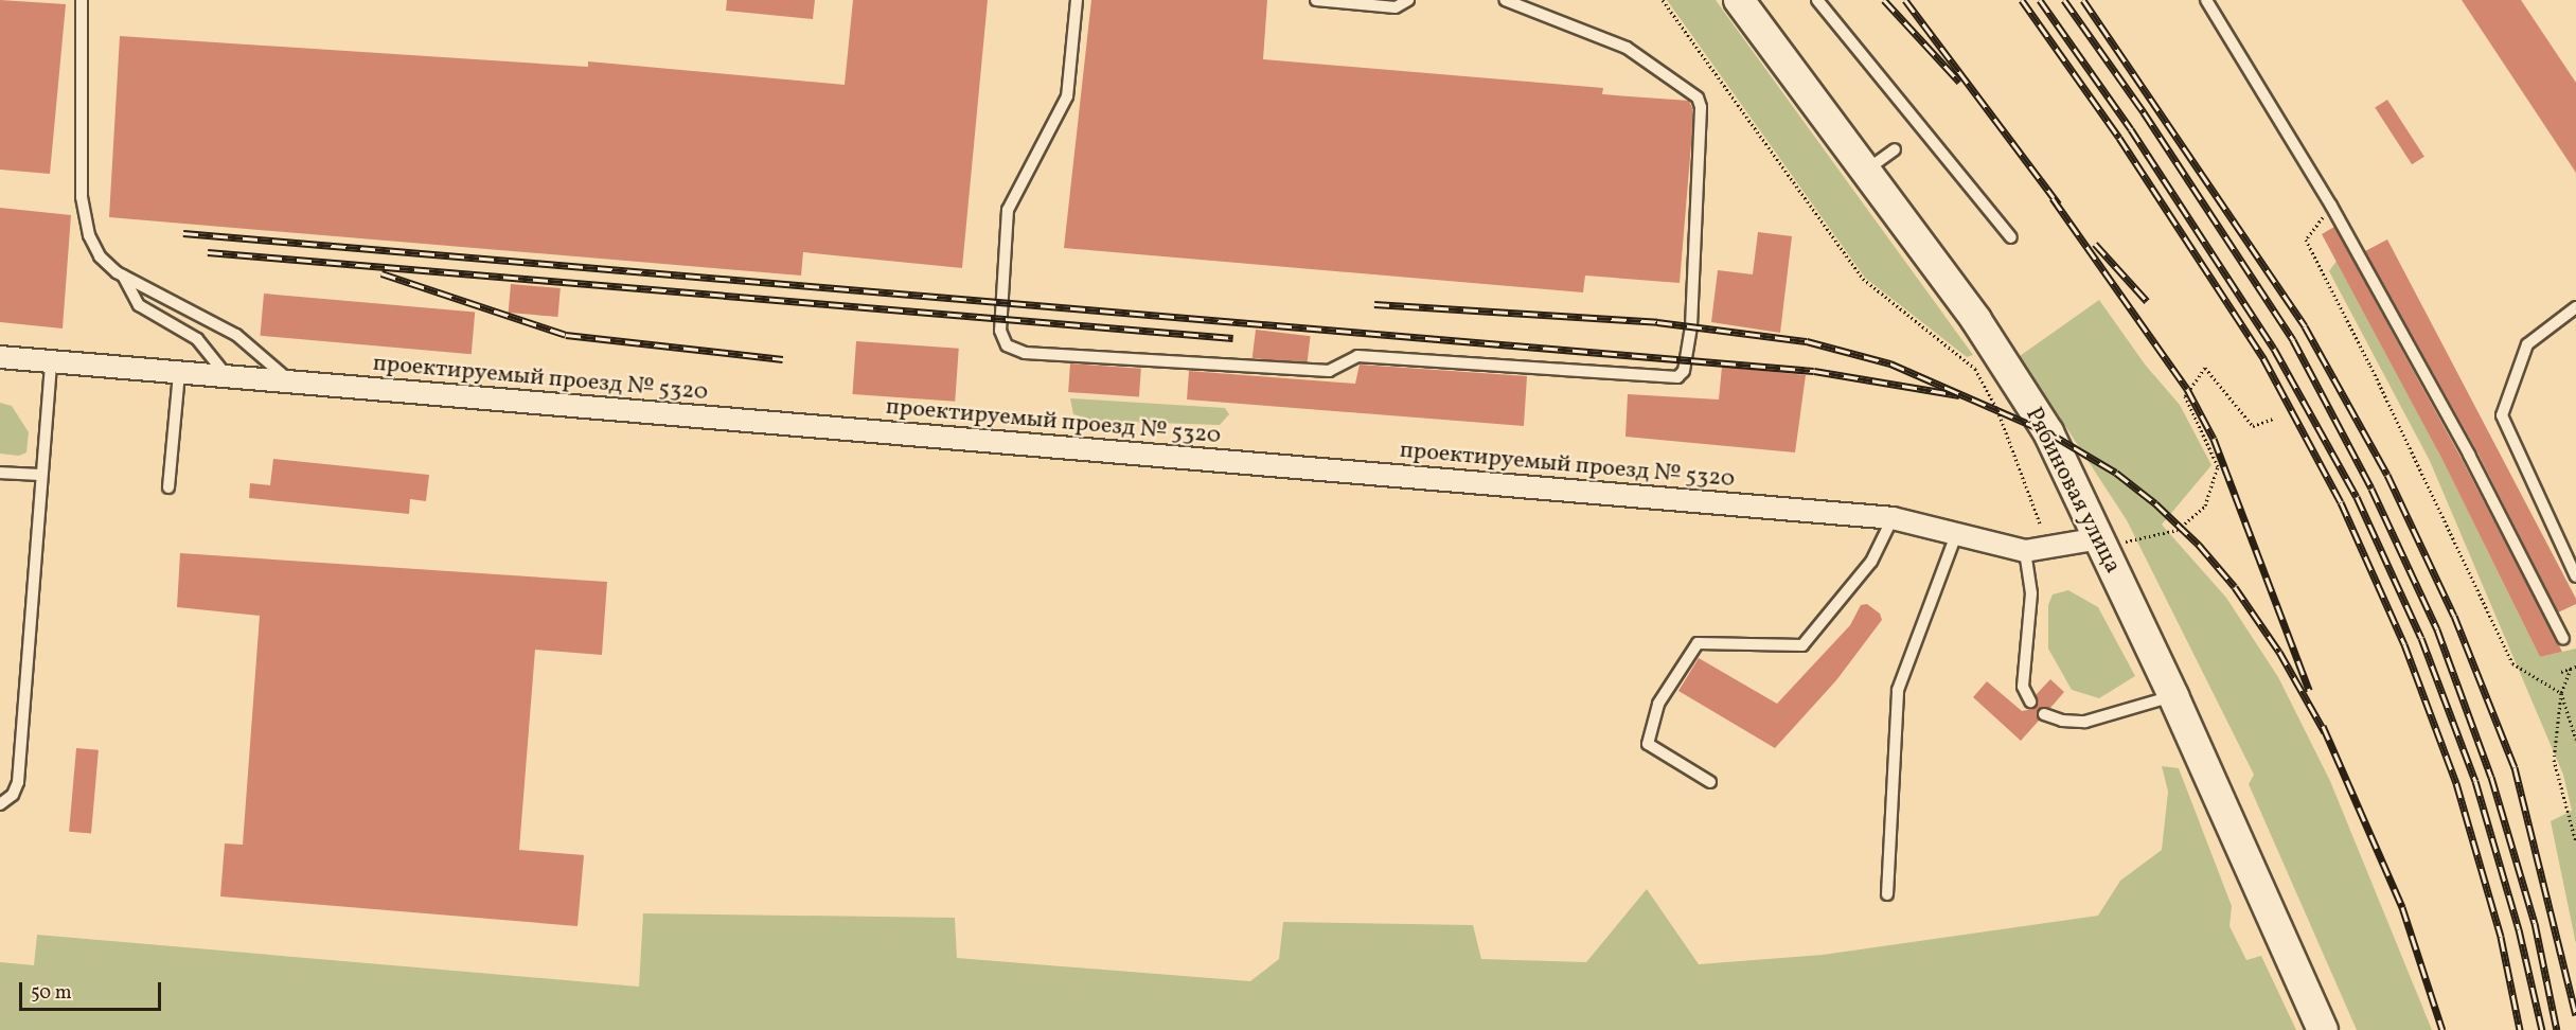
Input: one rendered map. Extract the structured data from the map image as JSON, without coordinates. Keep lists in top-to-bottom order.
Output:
{
  "streets": {
    "street": ["проектируемый проезд № 5320", "Рябиновая улица"]
  },
  "crossings": [
    ["проектируемый проезд № 5320", "Рябиновая улица"]
  ],
  "scale_bar": "50 m"
}
